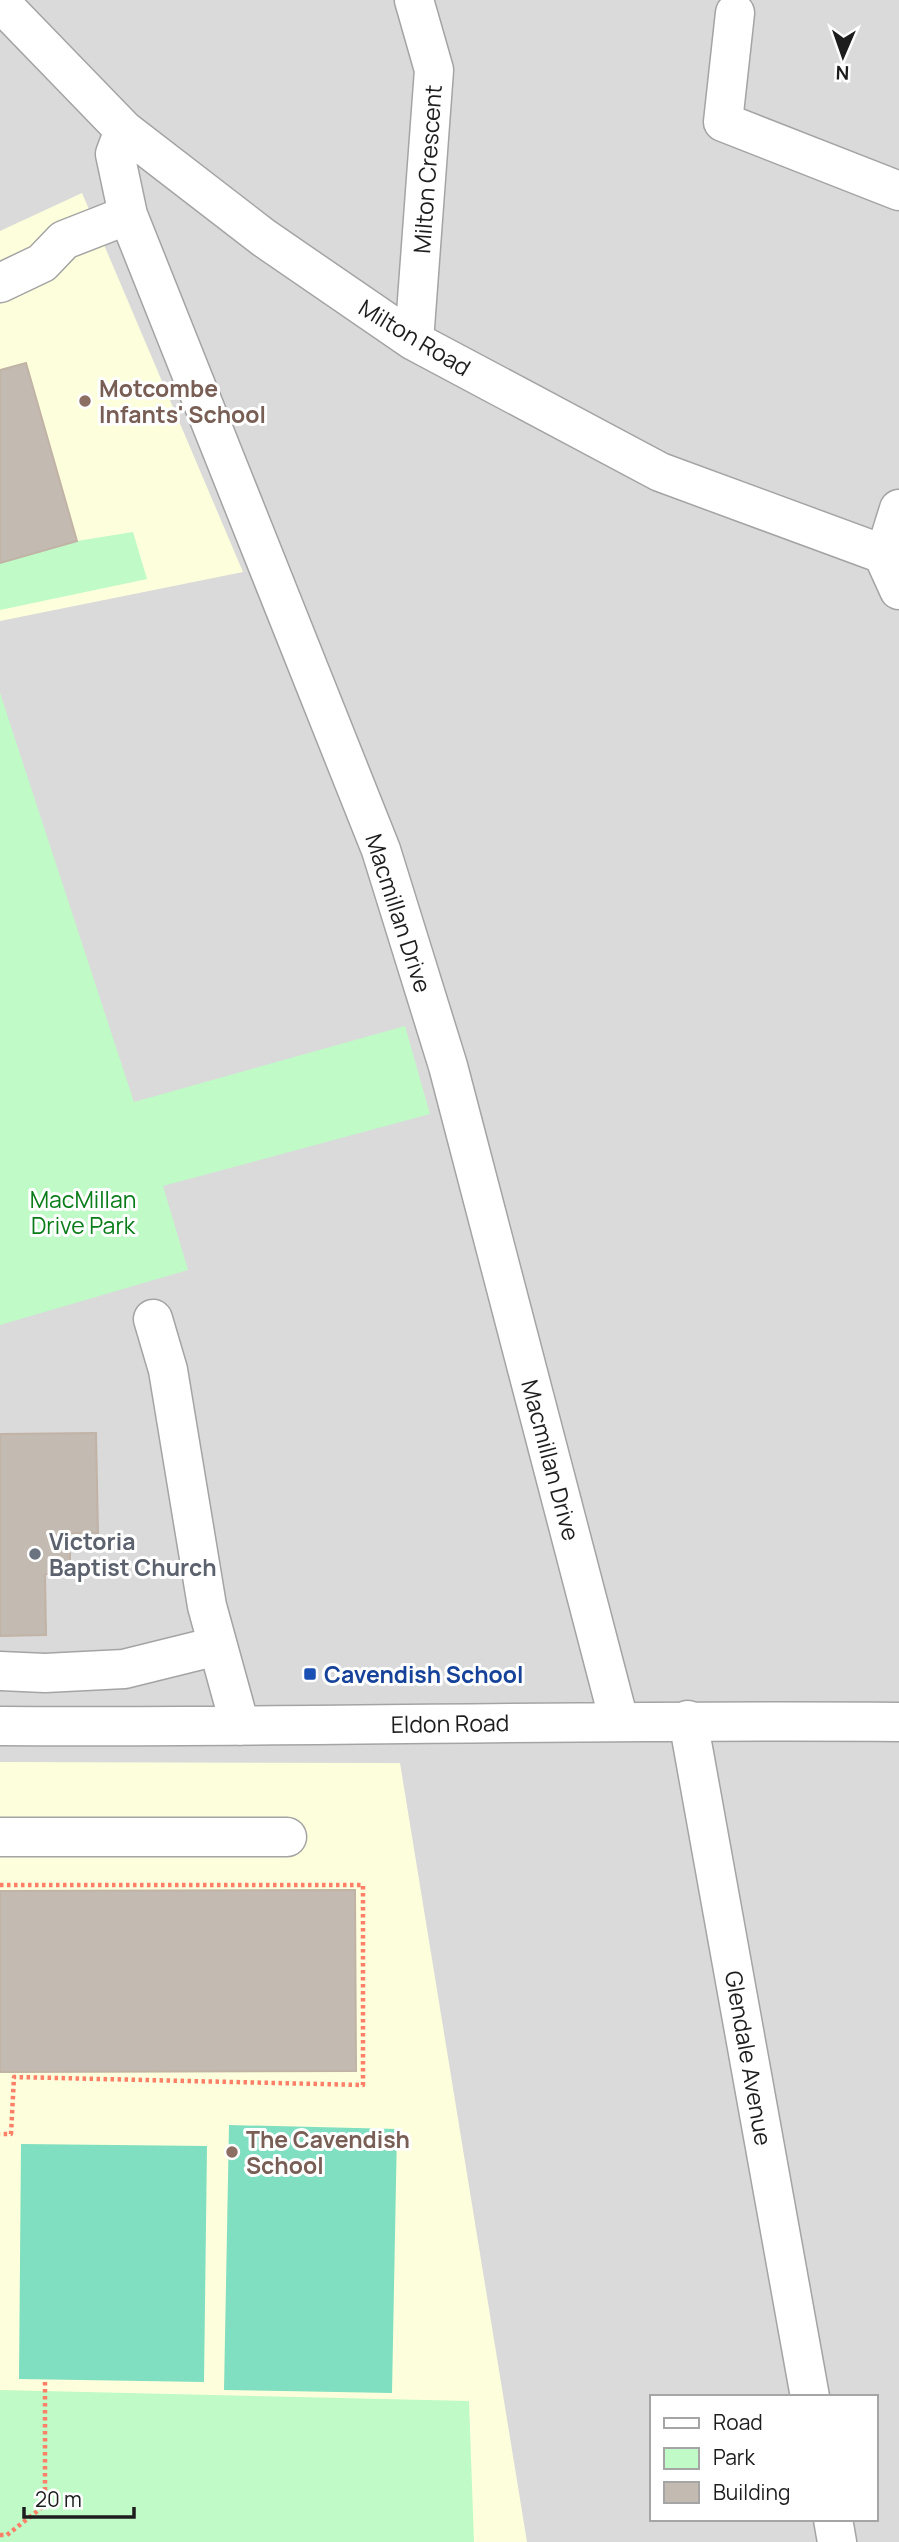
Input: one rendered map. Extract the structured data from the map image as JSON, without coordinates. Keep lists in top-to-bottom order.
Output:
{
  "streets": {
    "street": [
      "Milton Crescent",
      "Milton Road",
      "Macmillan Drive",
      "Eldon Road",
      "Glendale Avenue"
    ]
  },
  "crossings": [
    ["Milton Crescent", "Milton Road"],
    ["Milton Road", "Macmillan Drive"],
    ["Macmillan Drive", "Eldon Road"],
    ["Eldon Road", "Glendale Avenue"]
  ],
  "parks": ["MacMillan Drive Park"],
  "places": {
    "other": ["Motcombe Infants' School", "Victoria Baptist Church", "The Cavendish School"],
    "transit": ["Cavendish School"]
  },
  "legend": ["Road", "Park", "Building"],
  "scale_bar": "20 m",
  "north": "bottom"
}
